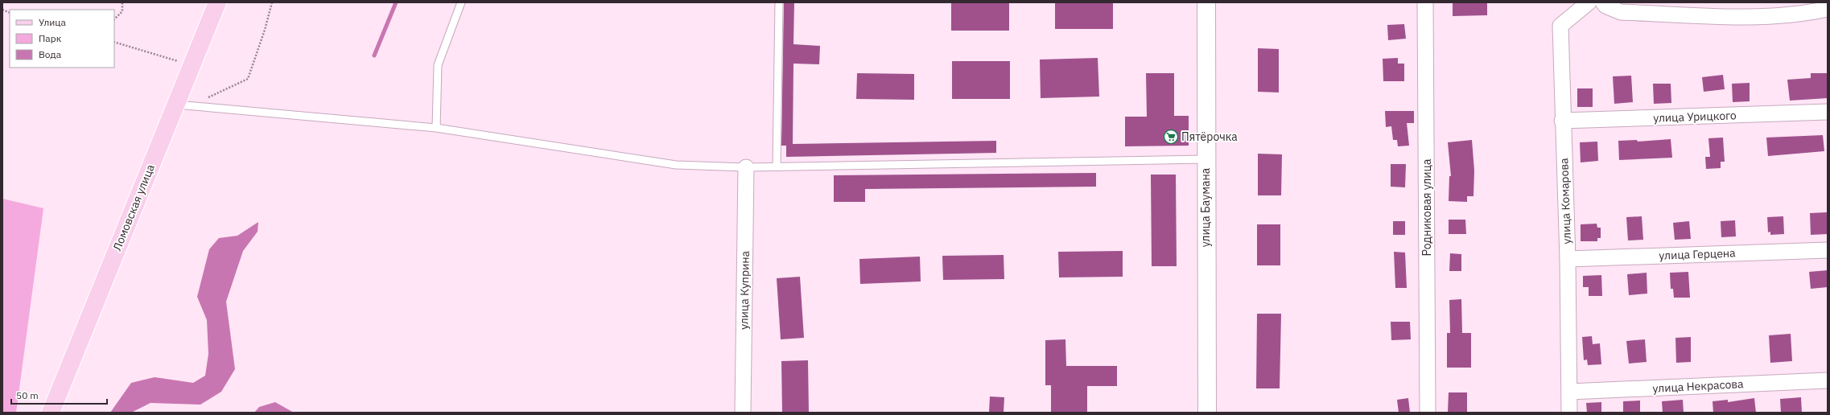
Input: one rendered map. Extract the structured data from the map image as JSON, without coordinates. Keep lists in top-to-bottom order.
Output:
{
  "streets": {
    "main road": ["Ломовская улица"],
    "street": [
      "улица Урицкого",
      "улица Комарова",
      "улица Баумана",
      "Родниковая улица",
      "улица Герцена",
      "улица Куприна",
      "улица Некрасова"
    ]
  },
  "crossings": [
    ["улица Урицкого", "улица Комарова"],
    ["улица Комарова", "улица Герцена"],
    ["улица Комарова", "улица Некрасова"]
  ],
  "places": {
    "supermarket": ["Пятёрочка"]
  },
  "legend": ["Улица", "Парк", "Вода"],
  "scale_bar": "50 m"
}
